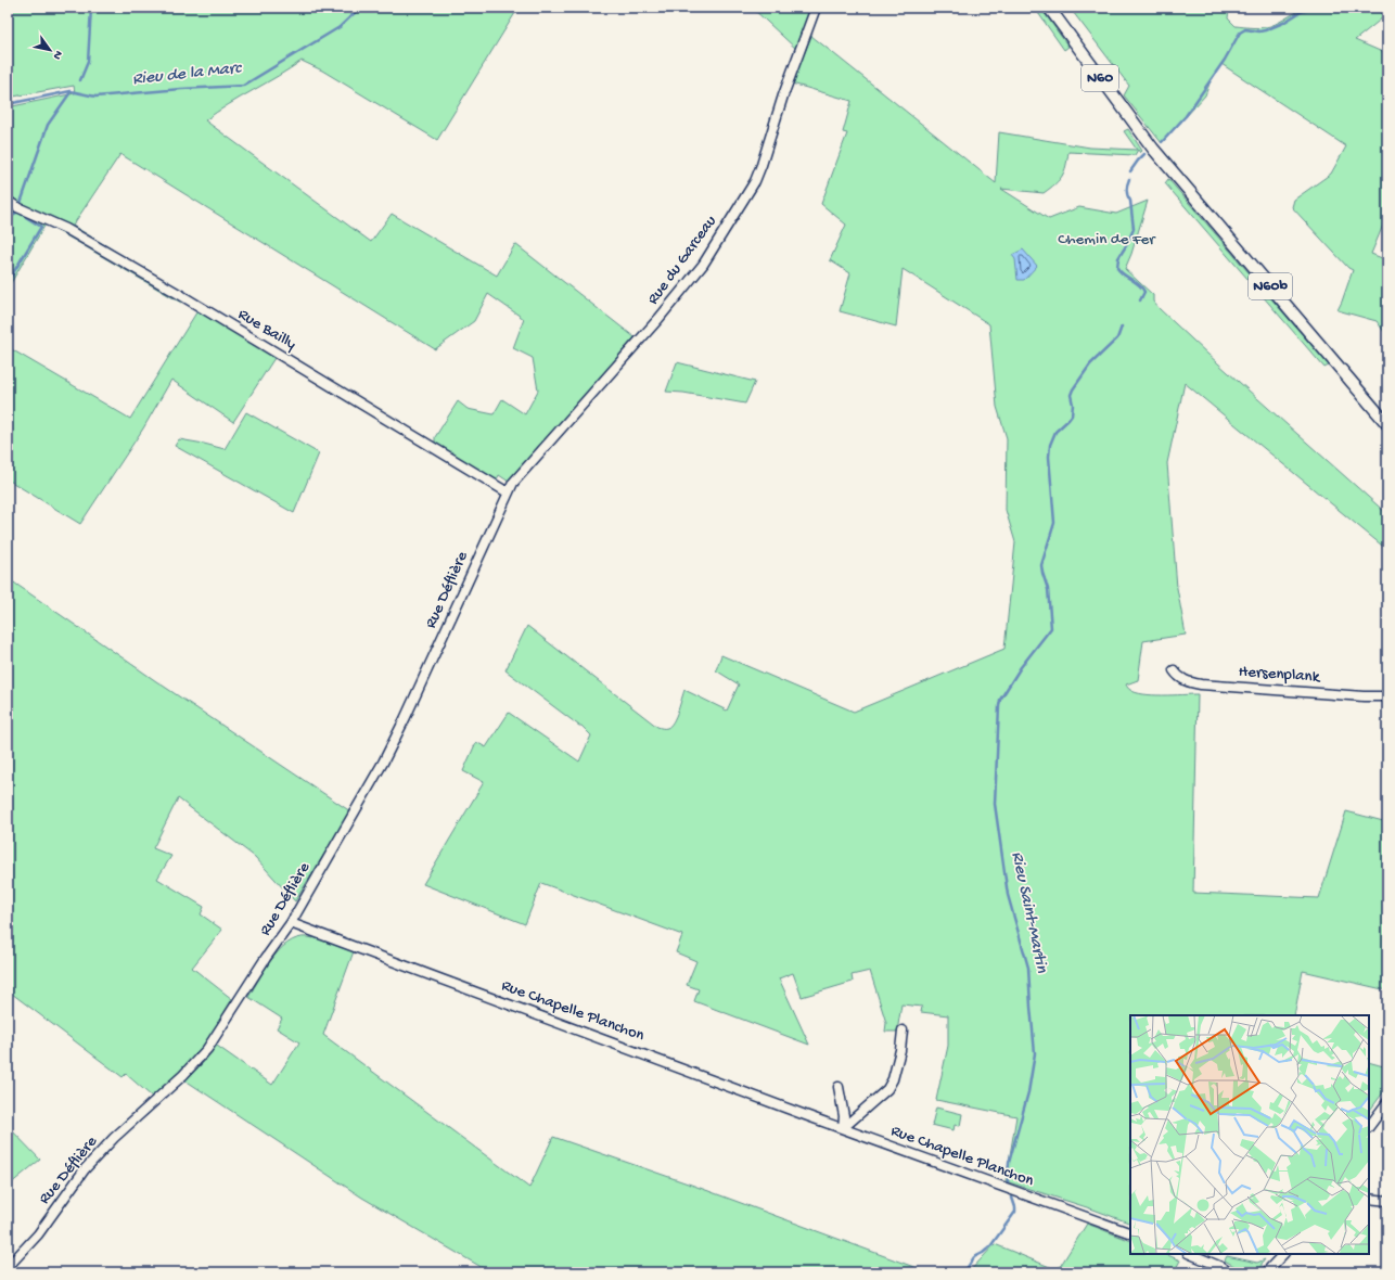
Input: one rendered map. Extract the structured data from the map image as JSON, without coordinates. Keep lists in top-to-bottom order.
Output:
{
  "streets": {
    "main road": ["N60", "N60b"],
    "street": [
      "Rue du Garceau",
      "Rue Bailly",
      "Rue Déflière",
      "Hersenplank",
      "Rue Chapelle Planchon"
    ]
  },
  "crossings": [
    ["N60", "N60b"],
    ["Rue du Garceau", "Rue Bailly"],
    ["Rue du Garceau", "Rue Déflière"],
    ["Rue Bailly", "Rue Déflière"],
    ["Rue Déflière", "Rue Chapelle Planchon"]
  ],
  "water": ["Rieu de la Marc", "Rieu Saint-Martin"],
  "parks": ["Chemin de Fer"],
  "north": "bottom right"
}
